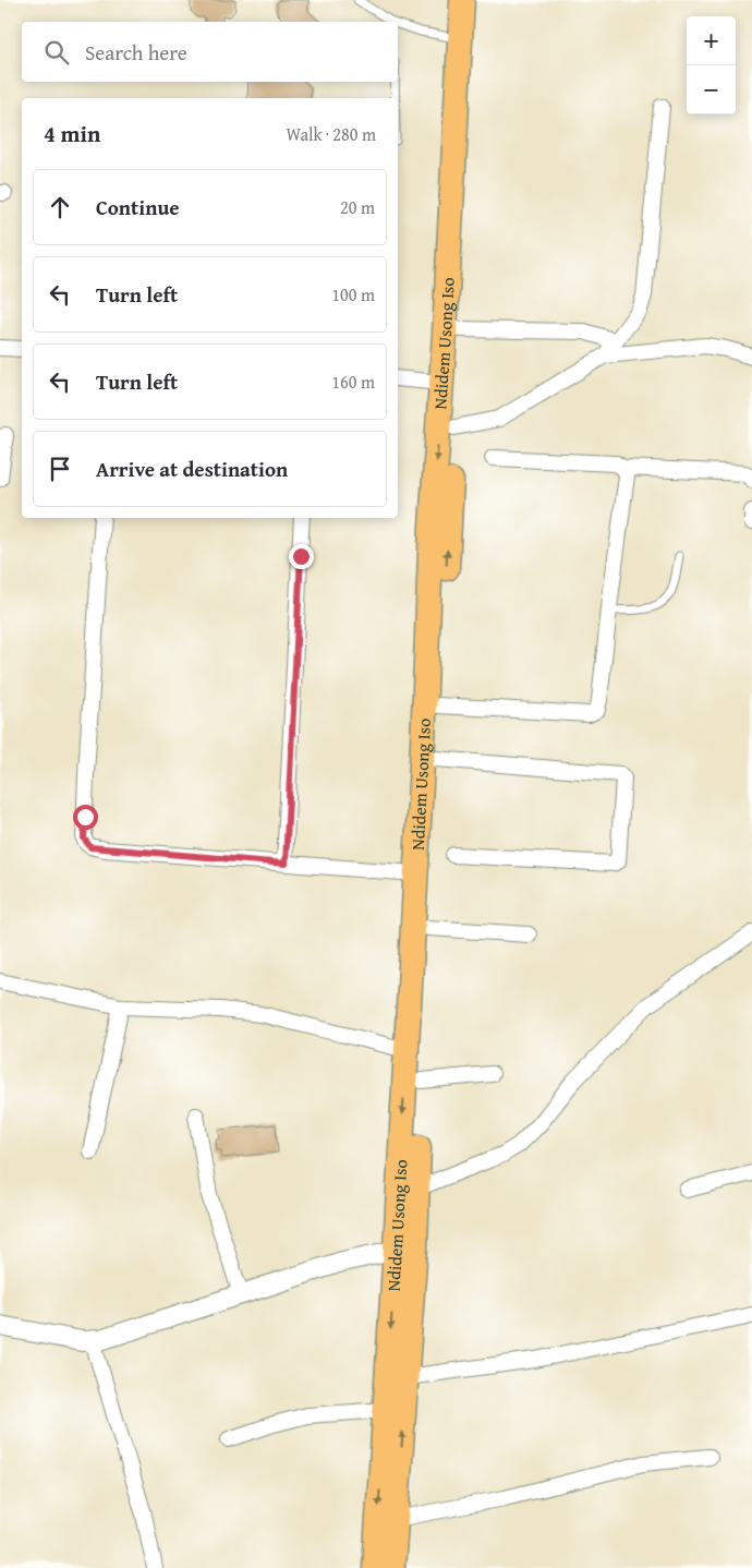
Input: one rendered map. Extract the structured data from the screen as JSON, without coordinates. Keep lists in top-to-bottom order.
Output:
{
  "streets": {
    "highway": ["Ndidem Usong Iso"]
  },
  "page": {
    "map_buttons": ["+", "−"],
    "search": "Search here",
    "heading": ["4 min", "Walk · 280 m"],
    "list": [
      ["Continue", "20 m"],
      ["Turn left", "100 m"],
      ["Turn left", "160 m"],
      "Arrive at destination"
    ]
  }
}
